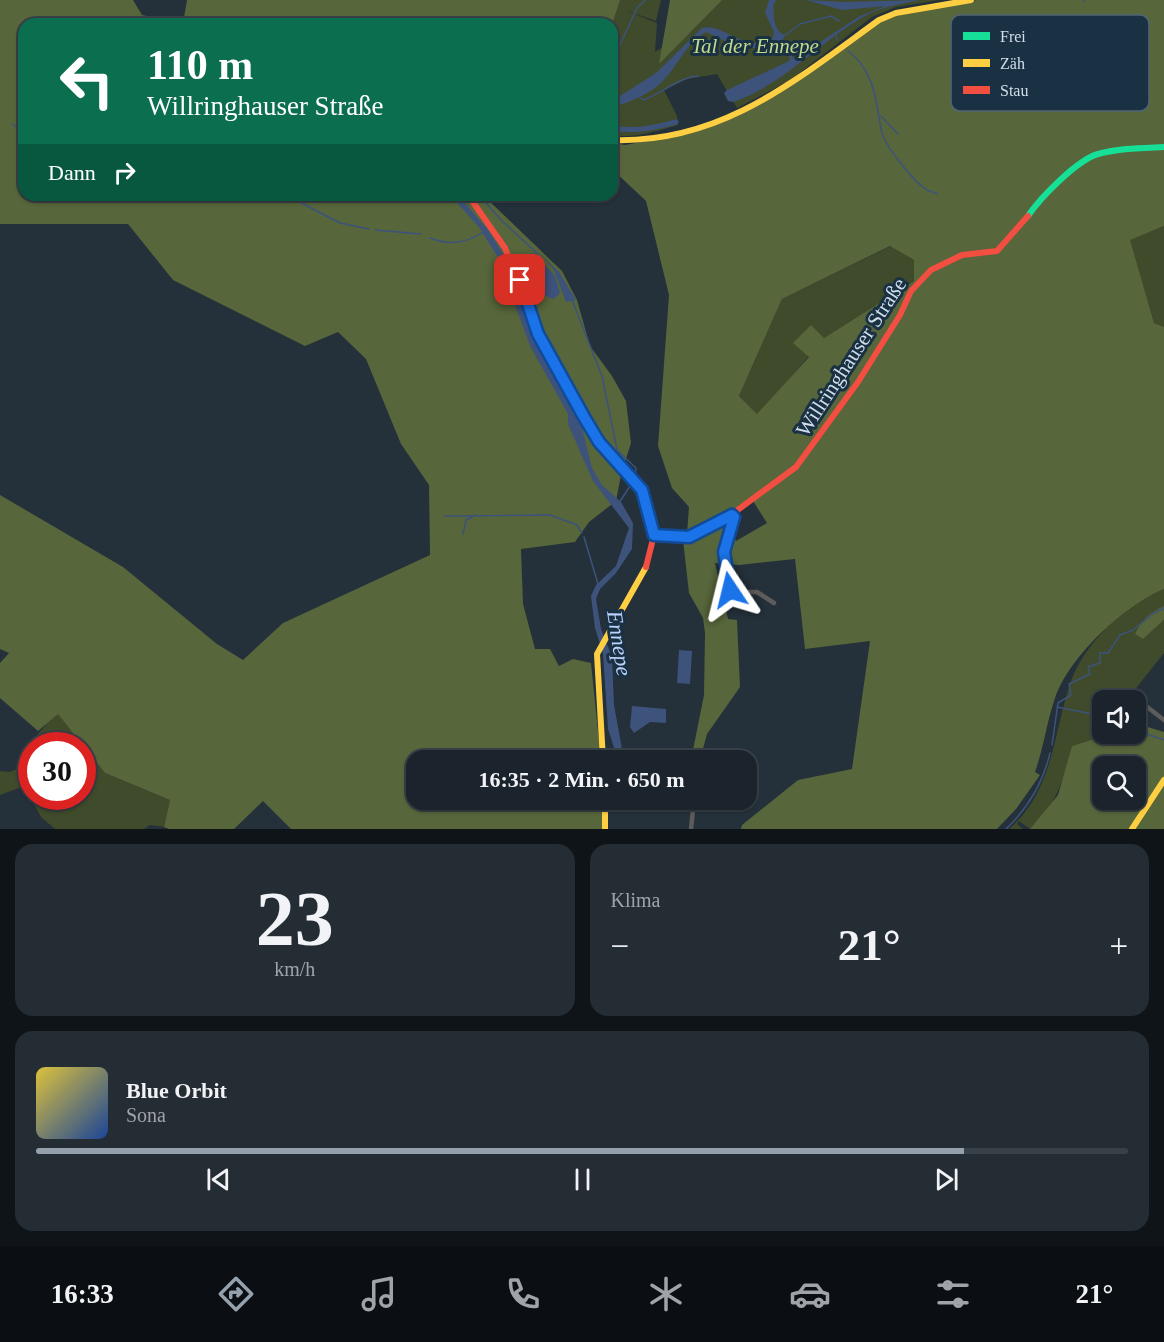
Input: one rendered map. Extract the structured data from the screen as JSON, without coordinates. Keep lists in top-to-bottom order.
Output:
{
  "streets": {
    "street": ["Willringhauser Straße"]
  },
  "water": ["Ennepe"],
  "parks": ["Tal der Ennepe"],
  "legend": ["Frei", "Zäh", "Stau"],
  "page": {
    "turn": ["110 m", "Willringhauser Straße"],
    "then": "Dann",
    "limit": "30",
    "trip": "16:35 · 2 Min. · 650 m",
    "tile": [
      ["23", "km/h"],
      "Klima"
    ],
    "heat": ["−", "21°", "+"],
    "song": ["Blue Orbit", "Sona"],
    "tabs": ["16:33", "21°"]
  }
}
